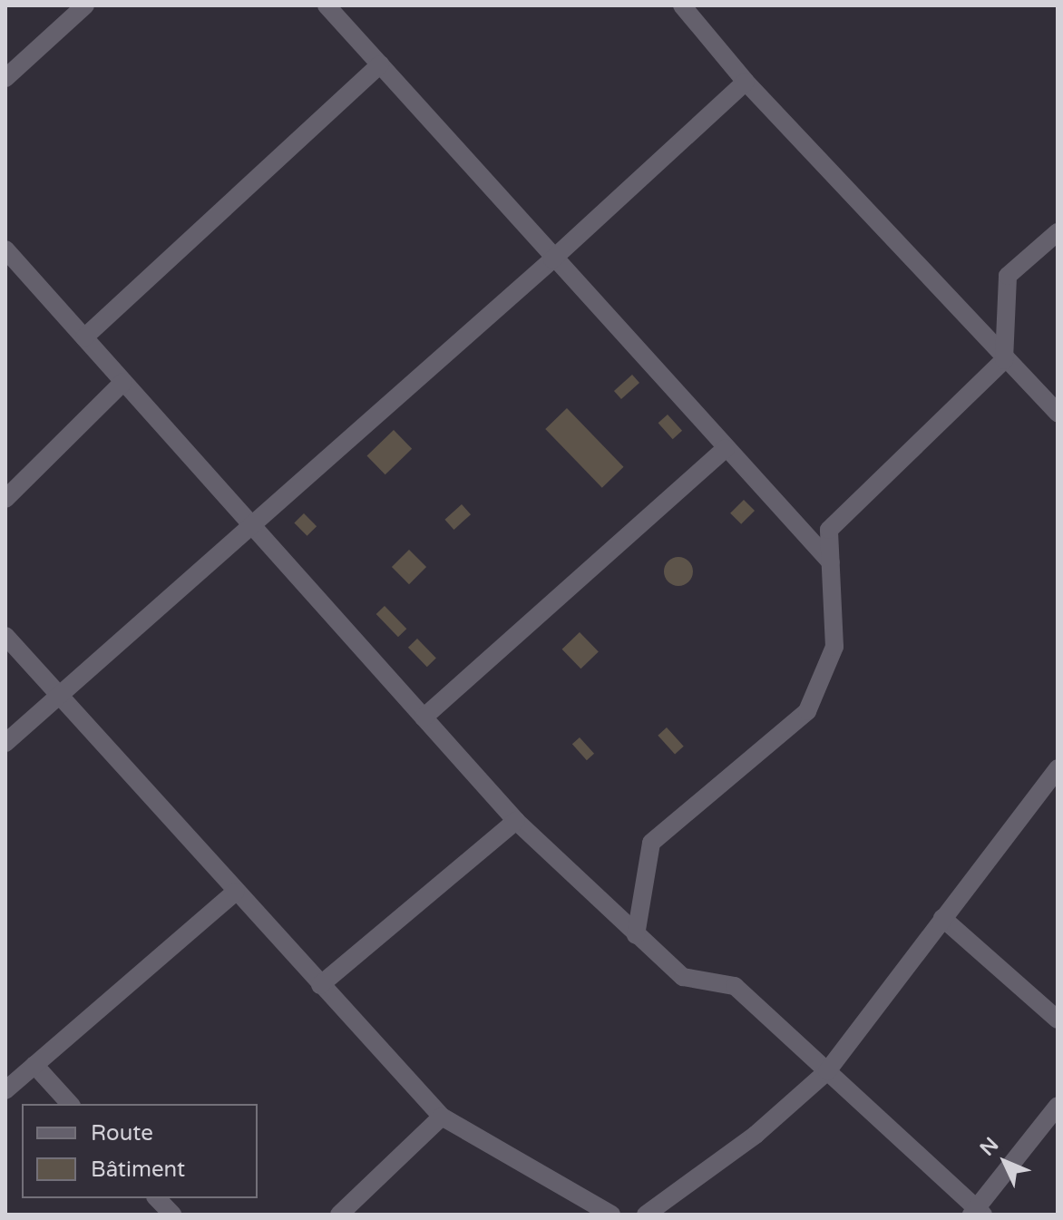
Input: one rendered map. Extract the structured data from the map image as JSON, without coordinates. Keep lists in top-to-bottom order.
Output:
{
  "legend": ["Route", "Bâtiment"],
  "north": "top left"
}
